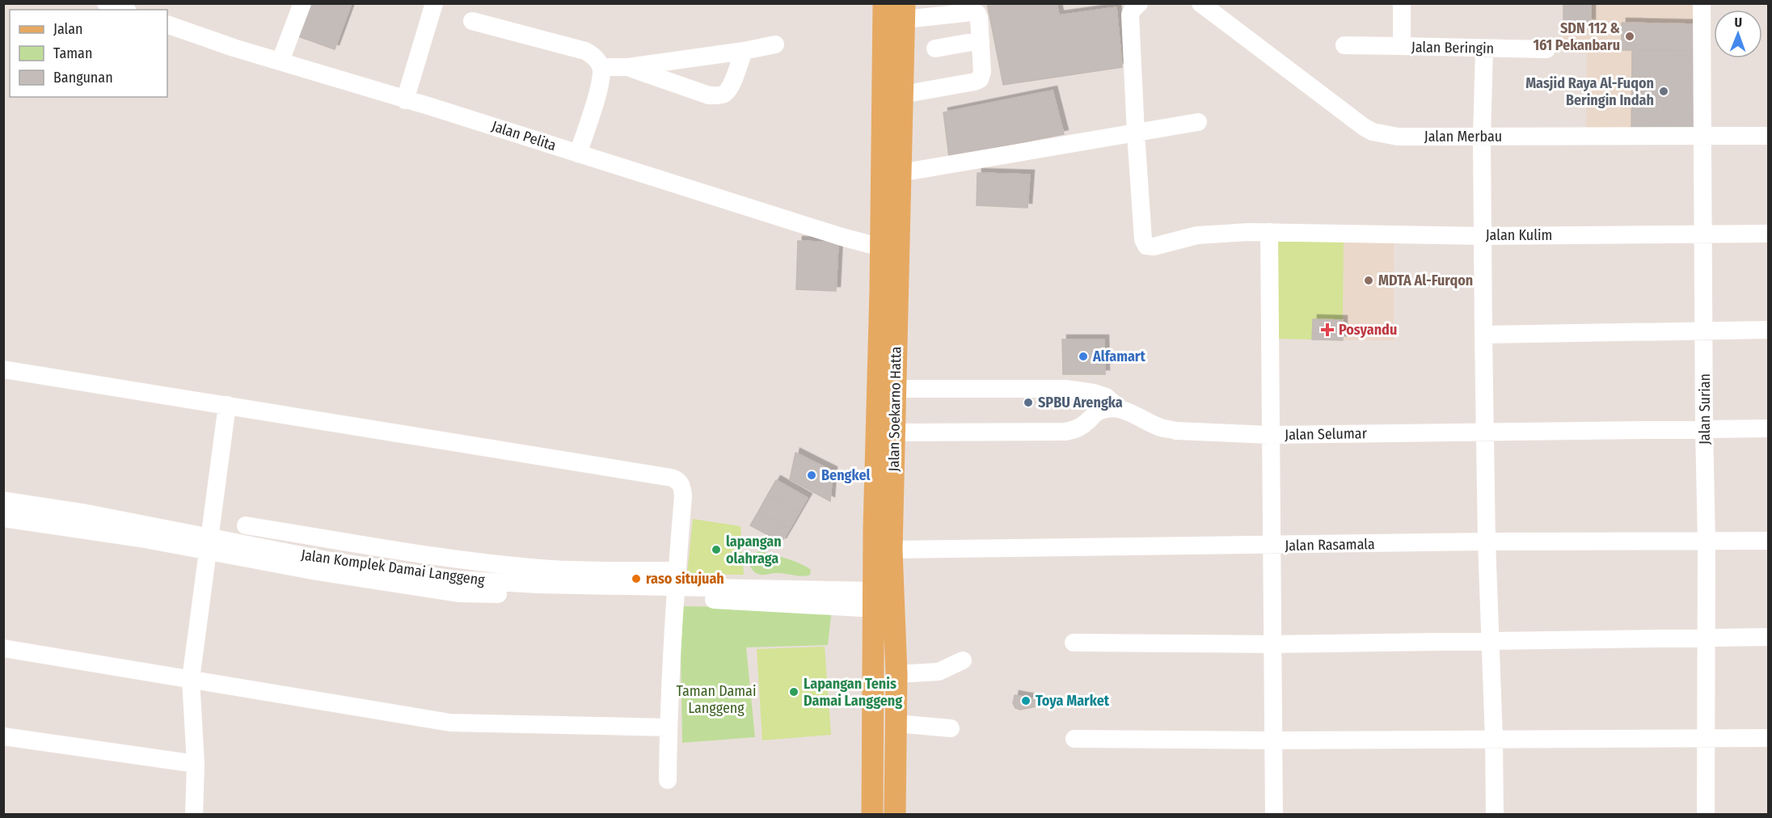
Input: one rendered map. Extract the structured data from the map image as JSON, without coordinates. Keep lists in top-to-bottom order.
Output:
{
  "streets": {
    "main road": ["Jalan Soekarno Hatta"],
    "street": [
      "Jalan Beringin",
      "Jalan Pelita",
      "Jalan Merbau",
      "Jalan Kulim",
      "Jalan Surian",
      "Jalan Selumar",
      "Jalan Rasamala",
      "Jalan Komplek Damai Langgeng"
    ]
  },
  "crossings": [
    ["Jalan Pelita", "Jalan Soekarno Hatta"],
    ["Jalan Merbau", "Jalan Surian"],
    ["Jalan Kulim", "Jalan Surian"],
    ["Jalan Soekarno Hatta", "Jalan Selumar"],
    ["Jalan Soekarno Hatta", "Jalan Rasamala"],
    ["Jalan Soekarno Hatta", "Jalan Komplek Damai Langgeng"],
    ["Jalan Surian", "Jalan Selumar"],
    ["Jalan Surian", "Jalan Rasamala"]
  ],
  "parks": ["Taman Damai Langgeng"],
  "places": {
    "other": [
      "SDN 112 & 161 Pekanbaru",
      "Masjid Raya Al-Fuqon Beringin Indah",
      "MDTA Al-Furqon",
      "Alfamart",
      "SPBU Arengka",
      "Bengkel",
      "lapangan olahraga",
      "raso situjuah",
      "Lapangan Tenis Damai Langgeng",
      "Toya Market"
    ],
    "health": ["Posyandu"]
  },
  "legend": ["Jalan", "Taman", "Bangunan"],
  "north": "top"
}
